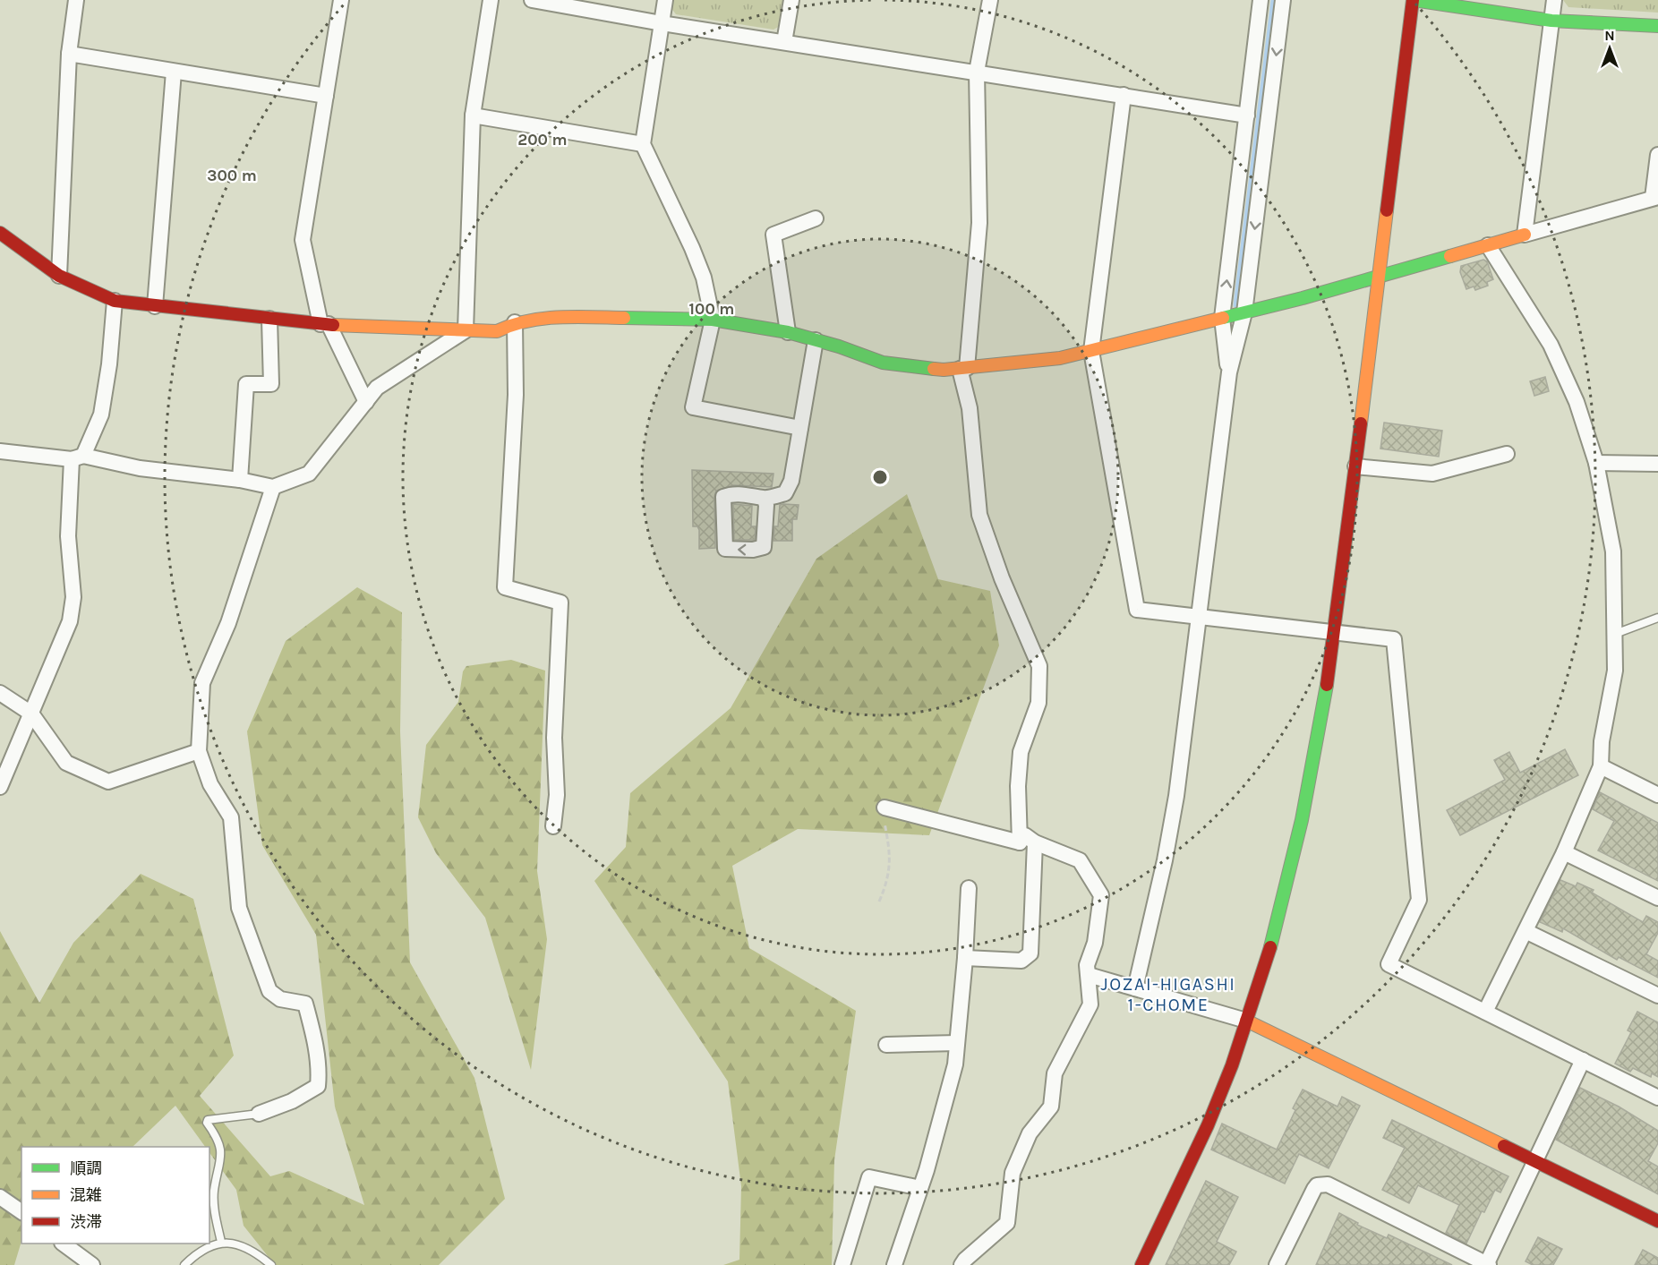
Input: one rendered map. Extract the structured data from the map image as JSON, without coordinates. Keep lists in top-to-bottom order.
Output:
{
  "districts": ["JOZAI-HIGASHI 1-CHOME"],
  "legend": ["順調", "混雑", "渋滞"],
  "north": "top",
  "rings": ["200 m", "300 m", "100 m"]
}
